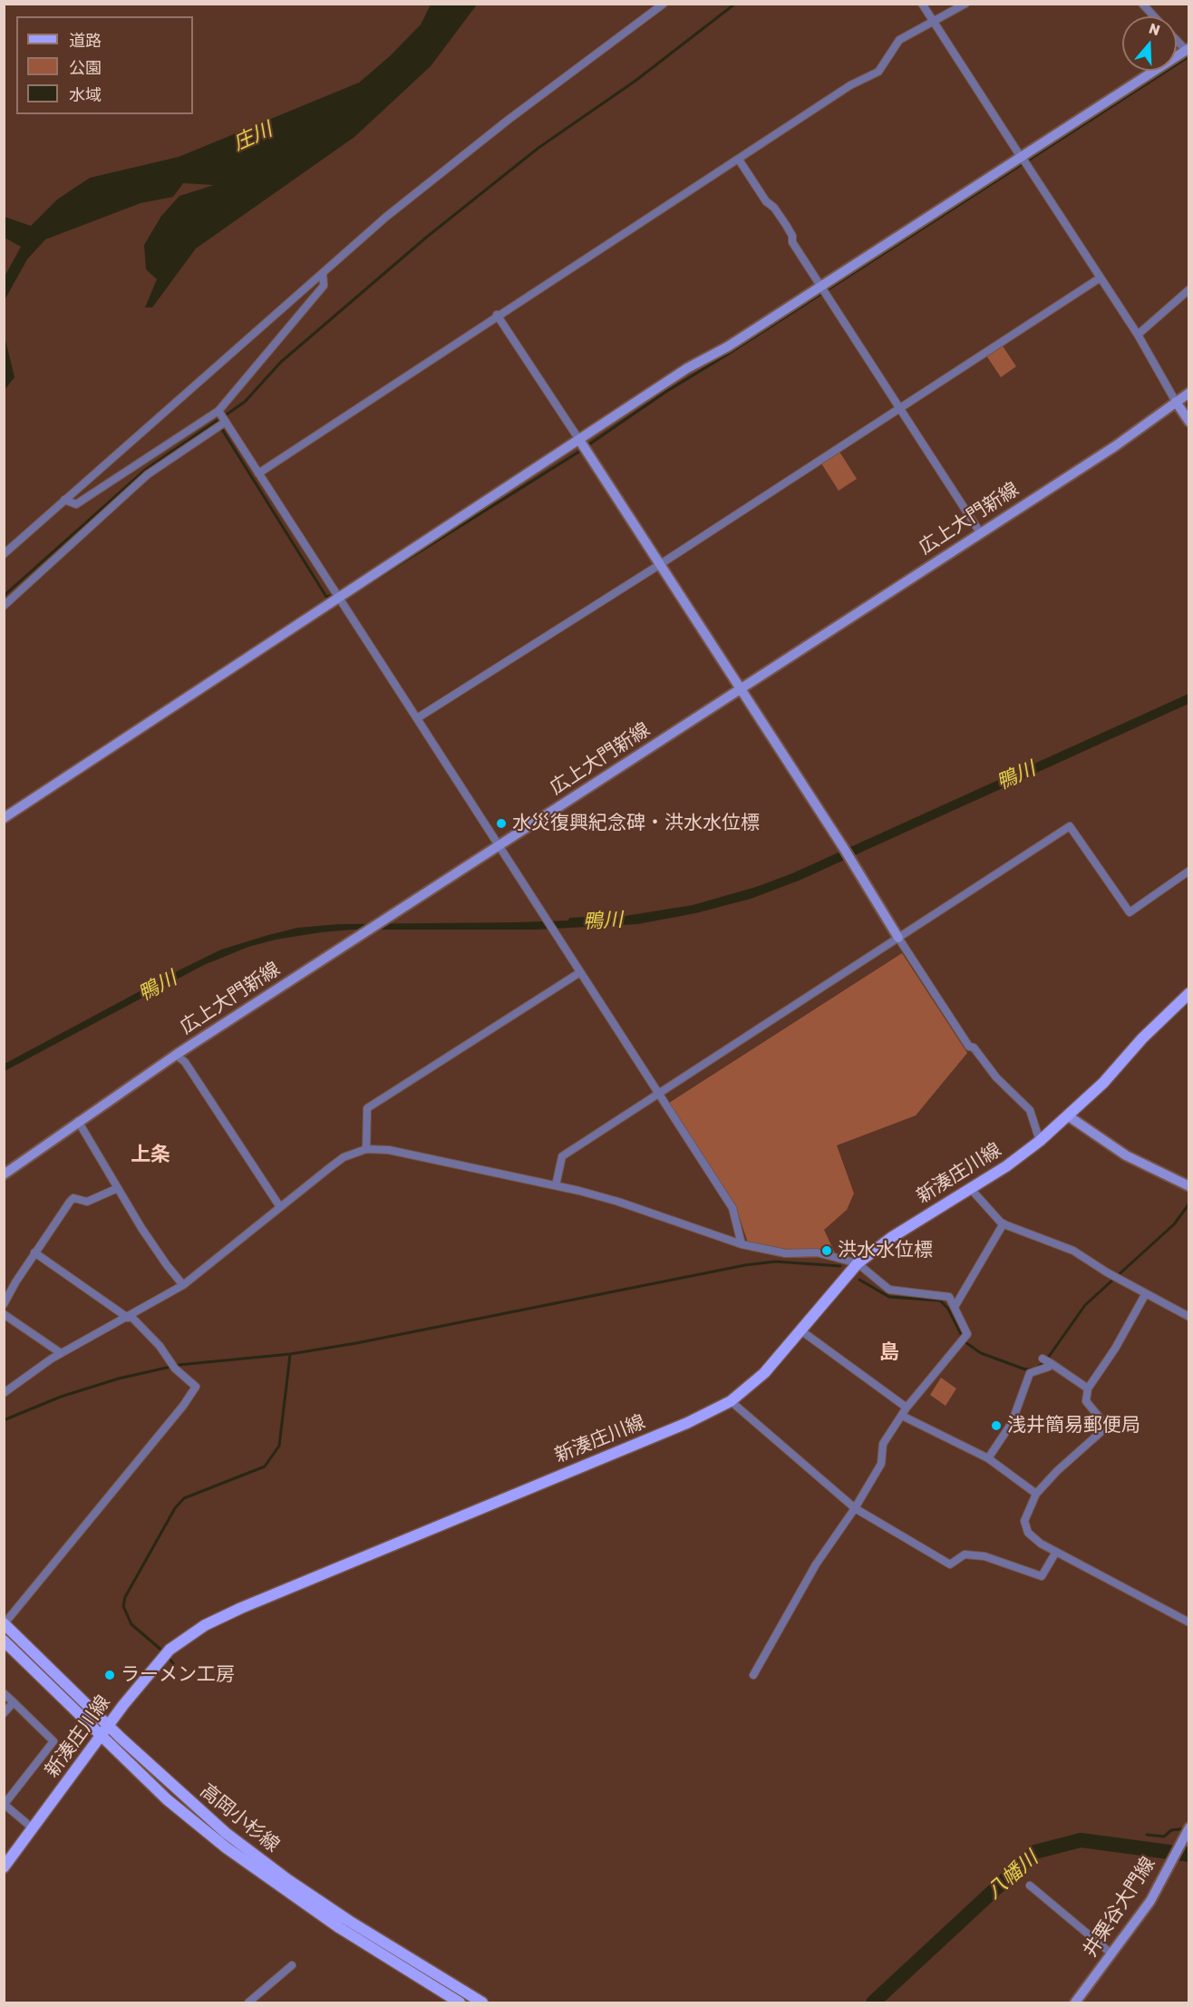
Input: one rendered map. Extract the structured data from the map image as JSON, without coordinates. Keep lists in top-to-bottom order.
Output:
{
  "streets": {
    "main road": ["新湊庄川線", "高岡小杉線"],
    "street": ["広上大門新線", "井栗谷大門線"]
  },
  "crossings": [
    ["新湊庄川線", "高岡小杉線"]
  ],
  "districts": ["上条", "島"],
  "water": ["庄川", "鴨川", "八幡川"],
  "places": [
    "水災復興紀念碑・洪水水位標",
    "洪水水位標",
    "浅井簡易郵便局",
    "ラーメン工房"
  ],
  "legend": ["道路", "公園", "水域"],
  "north": "top"
}
